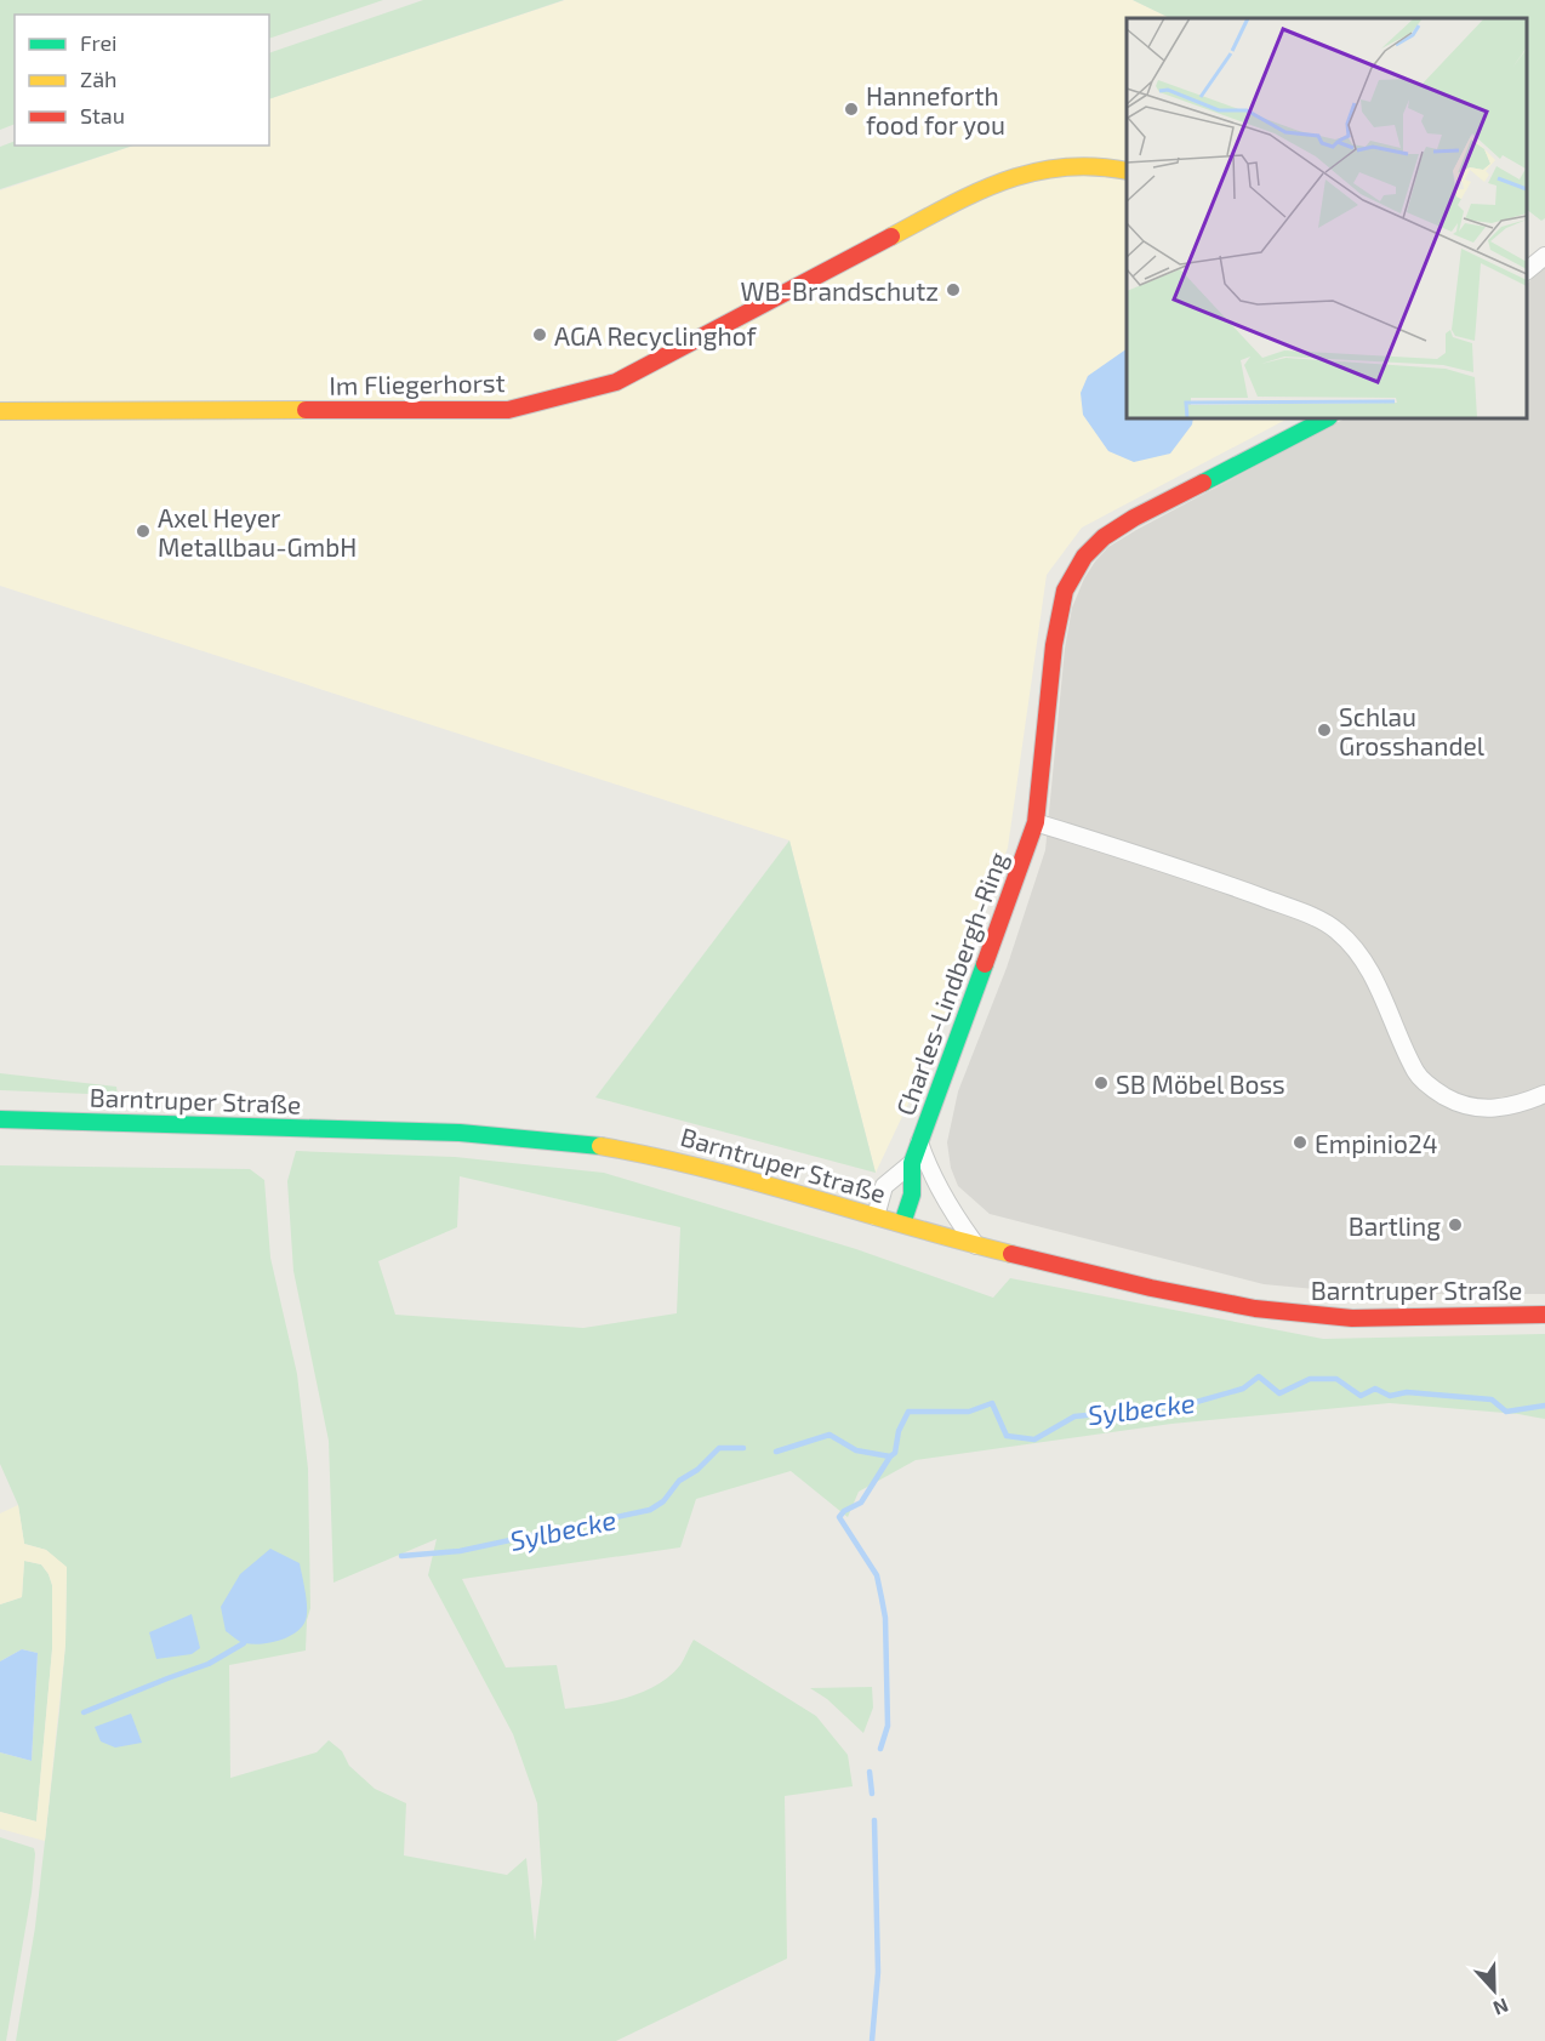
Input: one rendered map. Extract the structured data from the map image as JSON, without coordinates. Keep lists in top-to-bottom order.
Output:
{
  "streets": {
    "street": ["Im Fliegerhorst", "Charles-Lindbergh-Ring", "Barntruper Straße"]
  },
  "crossings": [
    ["Charles-Lindbergh-Ring", "Barntruper Straße"]
  ],
  "water": ["Sylbecke"],
  "places": [
    "Hanneforth food for you",
    "WB-Brandschutz",
    "AGA Recyclinghof",
    "Axel Heyer Metallbau-GmbH",
    "Schlau Grosshandel",
    "SB Möbel Boss",
    "Empinio24",
    "Bartling"
  ],
  "legend": ["Frei", "Zäh", "Stau"],
  "north": "bottom"
}
